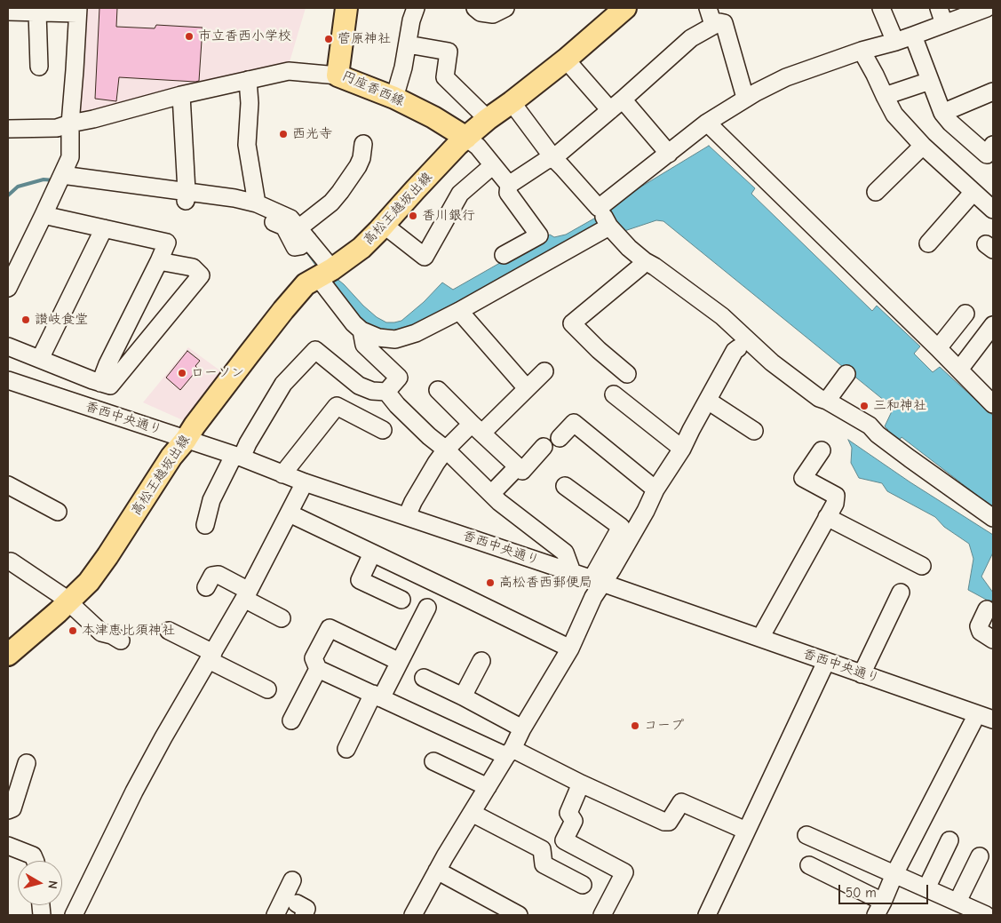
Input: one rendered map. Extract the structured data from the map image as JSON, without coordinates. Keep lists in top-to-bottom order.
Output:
{
  "streets": {
    "main road": ["円座香西線", "高松王越坂出線"],
    "street": ["香西中央通り"]
  },
  "crossings": [
    ["円座香西線", "高松王越坂出線"],
    ["高松王越坂出線", "香西中央通り"]
  ],
  "places": [
    "市立香西小学校",
    "菅原神社",
    "西光寺",
    "香川銀行",
    "讃岐食堂",
    "ローソン",
    "三和神社",
    "高松香西郵便局",
    "本津恵比須神社",
    "コープ"
  ],
  "scale_bar": "50 m",
  "north": "right"
}
